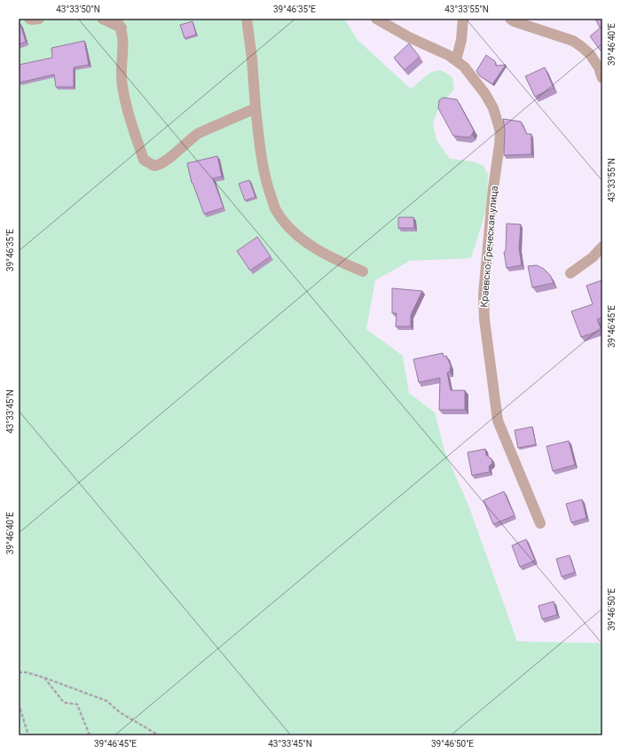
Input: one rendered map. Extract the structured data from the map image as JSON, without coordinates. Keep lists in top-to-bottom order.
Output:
{
  "streets": {
    "street": ["Краевско-Греческая улица"]
  },
  "coordinates": [
    "43°33'50\"N",
    "39°46'35\"E",
    "43°33'55\"N",
    "39°46'40\"E",
    "39°46'45\"E",
    "43°33'45\"N",
    "39°46'50\"E"
  ]
}
